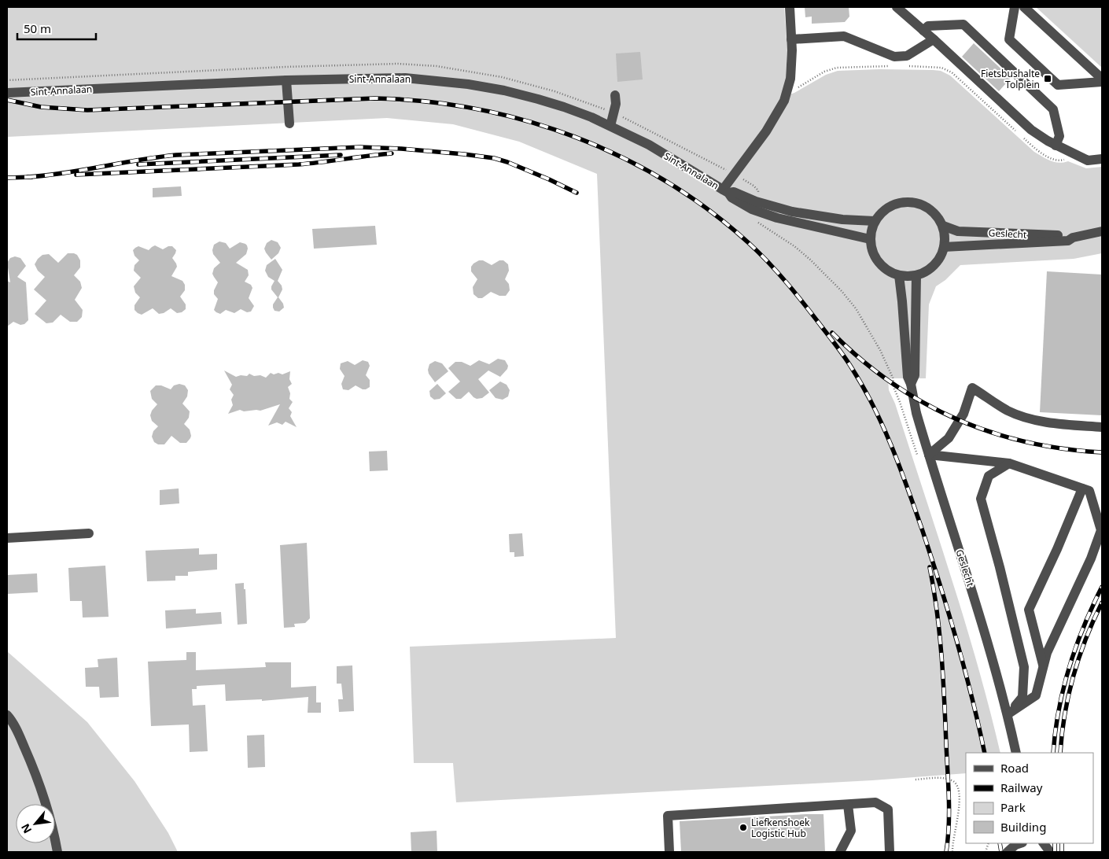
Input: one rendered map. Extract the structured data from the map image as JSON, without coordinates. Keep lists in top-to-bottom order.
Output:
{
  "streets": {
    "street": ["Sint-Annalaan", "Geslecht"]
  },
  "crossings": [
    ["Sint-Annalaan", "Geslecht"]
  ],
  "places": {
    "transit": ["Fietsbushalte Tolplein"],
    "other": ["Liefkenshoek Logistic Hub"]
  },
  "legend": [
    "Road",
    "Railway",
    "Park",
    "Building"
  ],
  "scale_bar": "50 m",
  "north": "bottom left"
}
